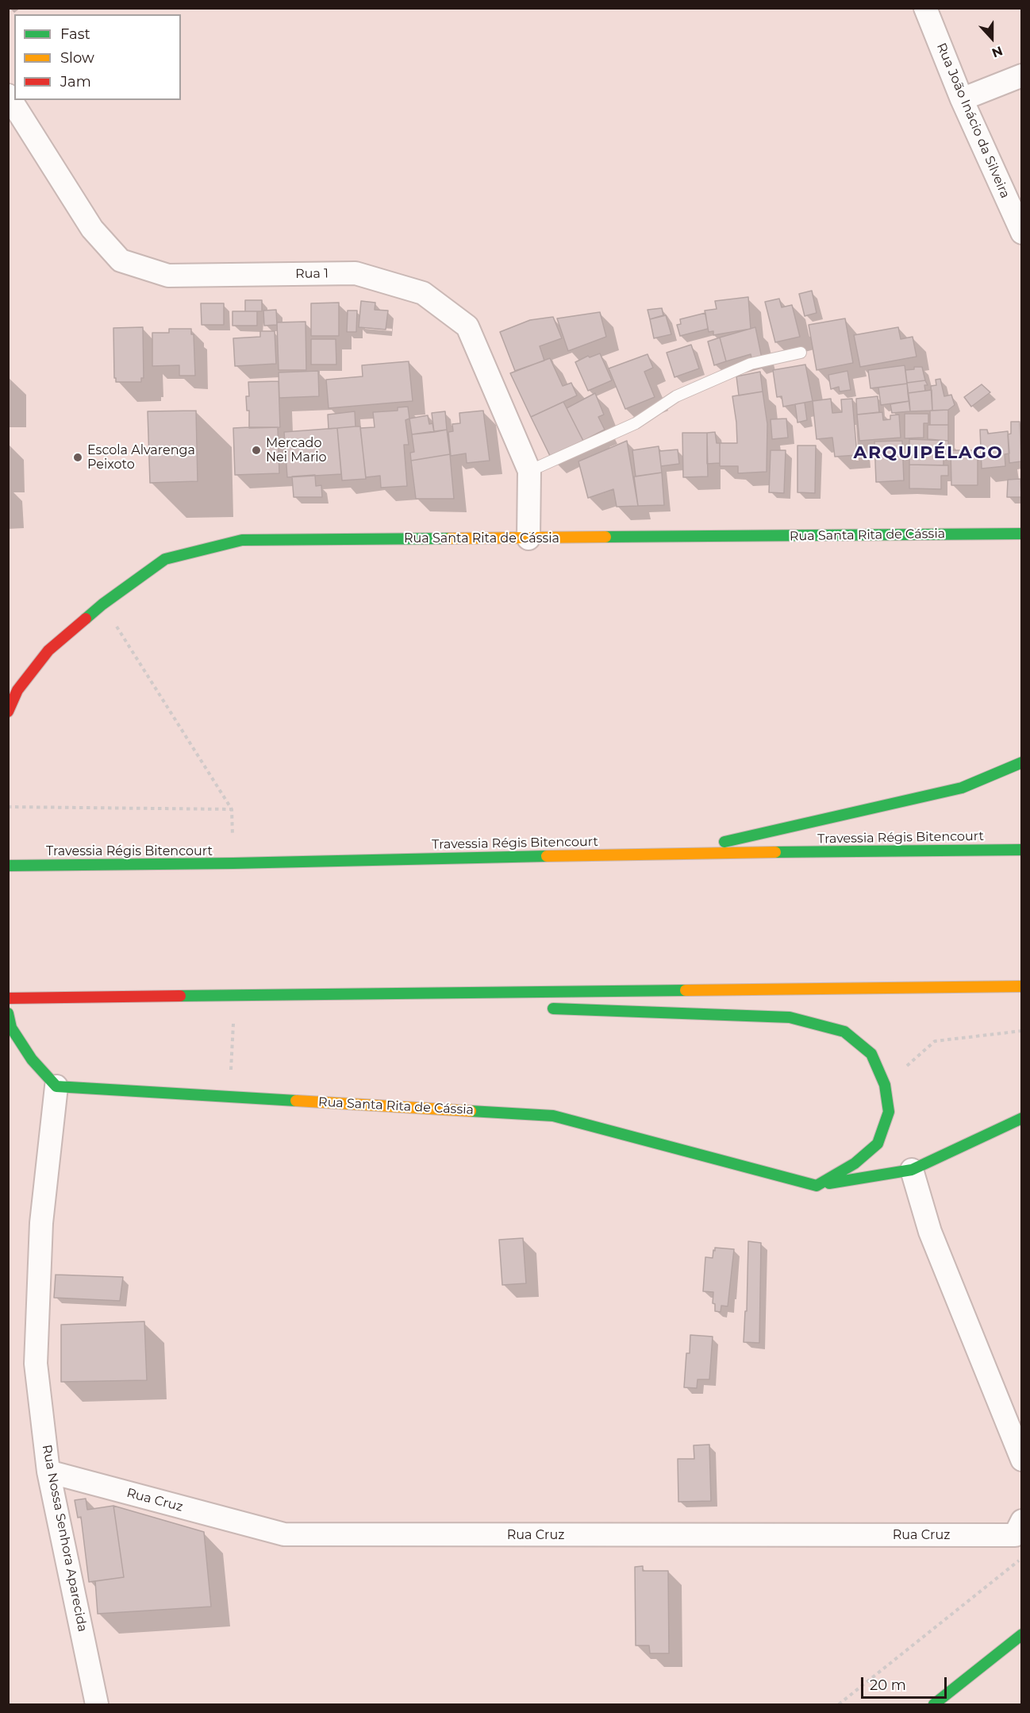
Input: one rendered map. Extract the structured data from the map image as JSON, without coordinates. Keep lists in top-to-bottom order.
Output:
{
  "streets": {
    "main road": ["Rua Santa Rita de Cássia", "Travessia Régis Bitencourt"],
    "street": [
      "Rua João Inácio da Silveira",
      "Rua 1",
      "Rua Cruz",
      "Rua Nossa Senhora Aparecida"
    ]
  },
  "crossings": [
    ["Rua 1", "Rua Santa Rita de Cássia"],
    ["Rua Santa Rita de Cássia", "Rua Nossa Senhora Aparecida"],
    ["Rua Cruz", "Rua Nossa Senhora Aparecida"]
  ],
  "districts": ["ARQUIPÉLAGO"],
  "places": ["Mercado Nei Mario", "Escola Alvarenga Peixoto"],
  "legend": ["Fast", "Slow", "Jam"],
  "scale_bar": "20 m",
  "north": "bottom"
}
